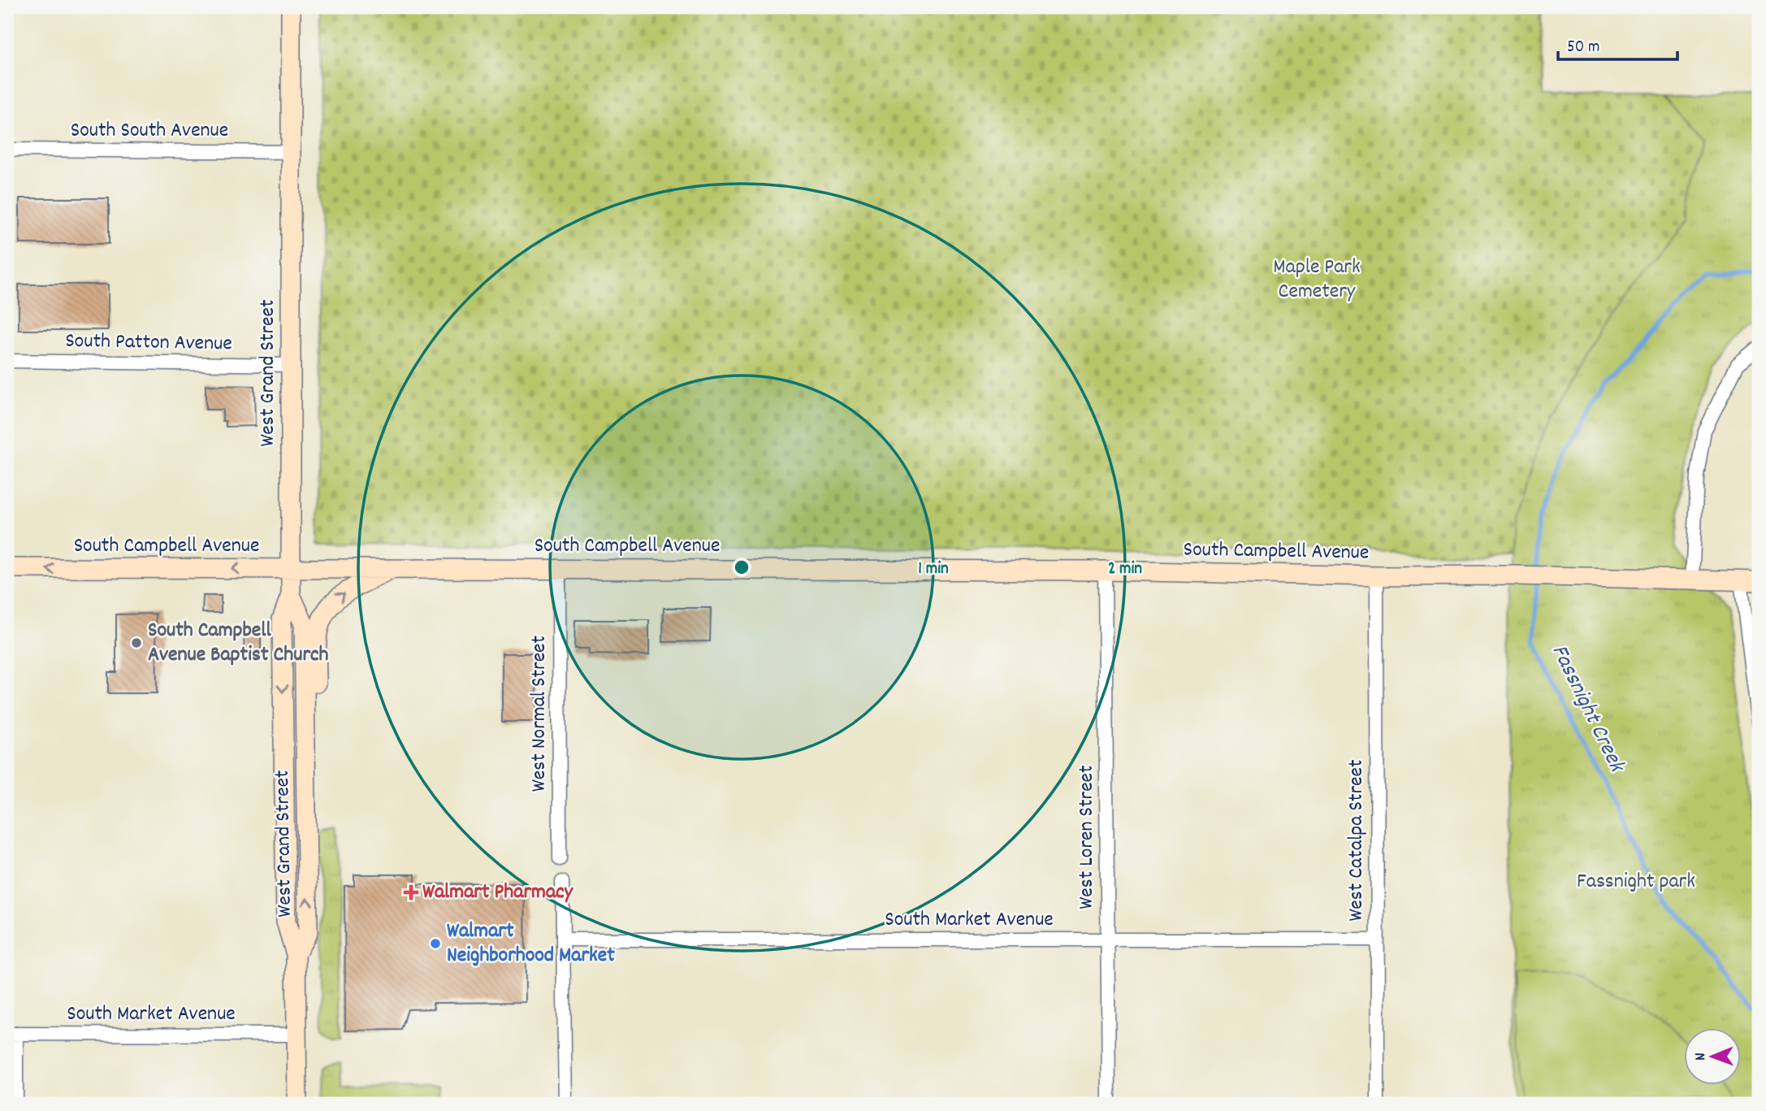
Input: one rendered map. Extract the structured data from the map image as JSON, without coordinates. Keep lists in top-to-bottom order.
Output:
{
  "streets": {
    "main road": ["West Grand Street", "South Campbell Avenue"],
    "street": [
      "South South Avenue",
      "South Patton Avenue",
      "West Normal Street",
      "West Loren Street",
      "West Catalpa Street",
      "South Market Avenue"
    ]
  },
  "crossings": [
    ["South South Avenue", "West Grand Street"],
    ["South Patton Avenue", "West Grand Street"],
    ["West Grand Street", "South Campbell Avenue"],
    ["West Grand Street", "South Market Avenue"],
    ["South Campbell Avenue", "West Normal Street"],
    ["South Campbell Avenue", "West Loren Street"],
    ["South Campbell Avenue", "West Catalpa Street"],
    ["West Loren Street", "South Market Avenue"],
    ["West Catalpa Street", "South Market Avenue"]
  ],
  "water": ["Fassnight Creek"],
  "parks": ["Maple Park Cemetery", "Fassnight park"],
  "places": {
    "other": ["South Campbell Avenue Baptist Church", "Walmart Neighborhood Market"],
    "health": ["Walmart Pharmacy"]
  },
  "scale_bar": "50 m",
  "north": "left",
  "rings": ["1 min", "2 min"]
}
